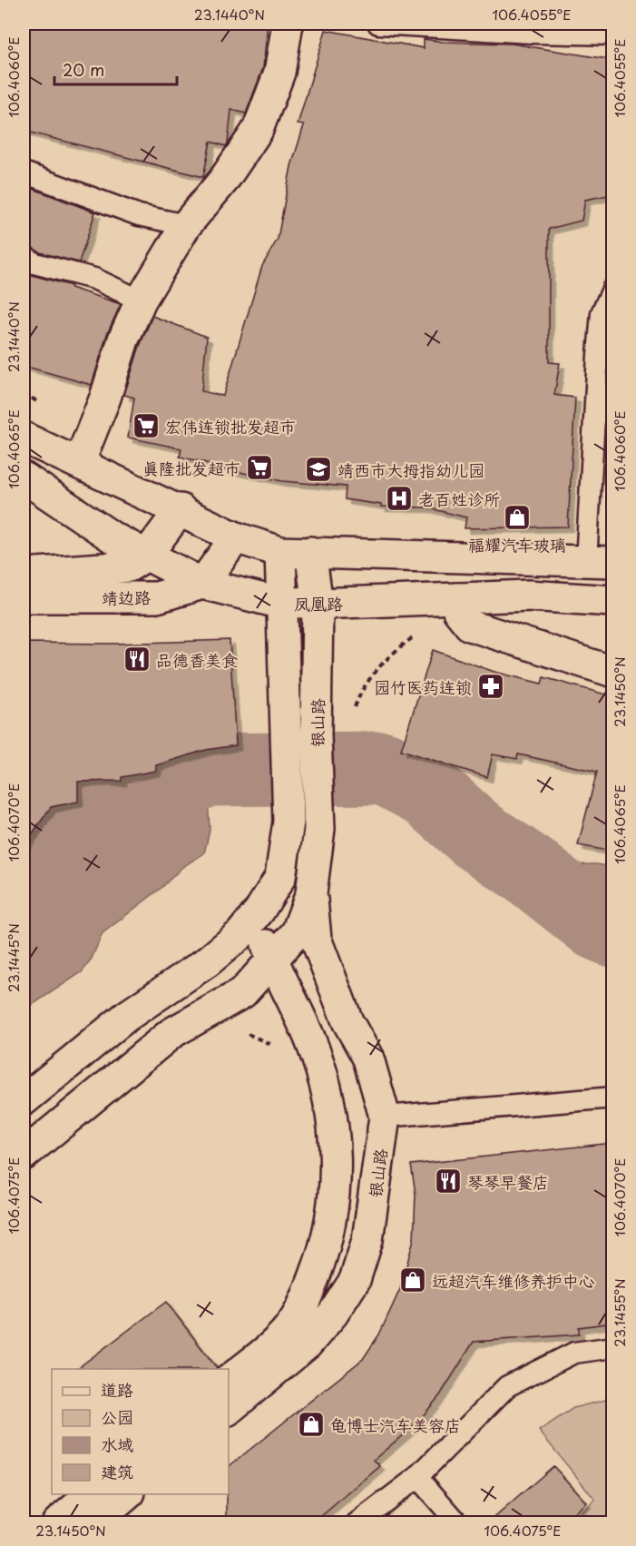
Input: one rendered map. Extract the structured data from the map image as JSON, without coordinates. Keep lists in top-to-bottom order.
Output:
{
  "streets": {
    "main road": ["靖边路", "凤凰路", "银山路"]
  },
  "crossings": [
    ["靖边路", "凤凰路"],
    ["凤凰路", "银山路"]
  ],
  "places": {
    "supermarket": ["宏伟连锁批发超市", "真隆批发超市"],
    "school or university": ["靖西市大拇指幼儿园"],
    "hospital": ["老百姓诊所"],
    "shop": ["福耀汽车玻璃", "远超汽车维修养护中心", "龟博士汽车美容店"],
    "restaurant": ["品德香美食", "琴琴早餐店"],
    "pharmacy": ["园竹医药连锁"]
  },
  "legend": [
    "道路",
    "公园",
    "水域",
    "建筑"
  ],
  "scale_bar": "20 m",
  "coordinates": [
    "23.1440°N",
    "106.4055°E",
    "106.4060°E",
    "106.4065°E",
    "23.1450°N",
    "106.4070°E",
    "23.1445°N",
    "106.4075°E",
    "23.1455°N"
  ]
}
